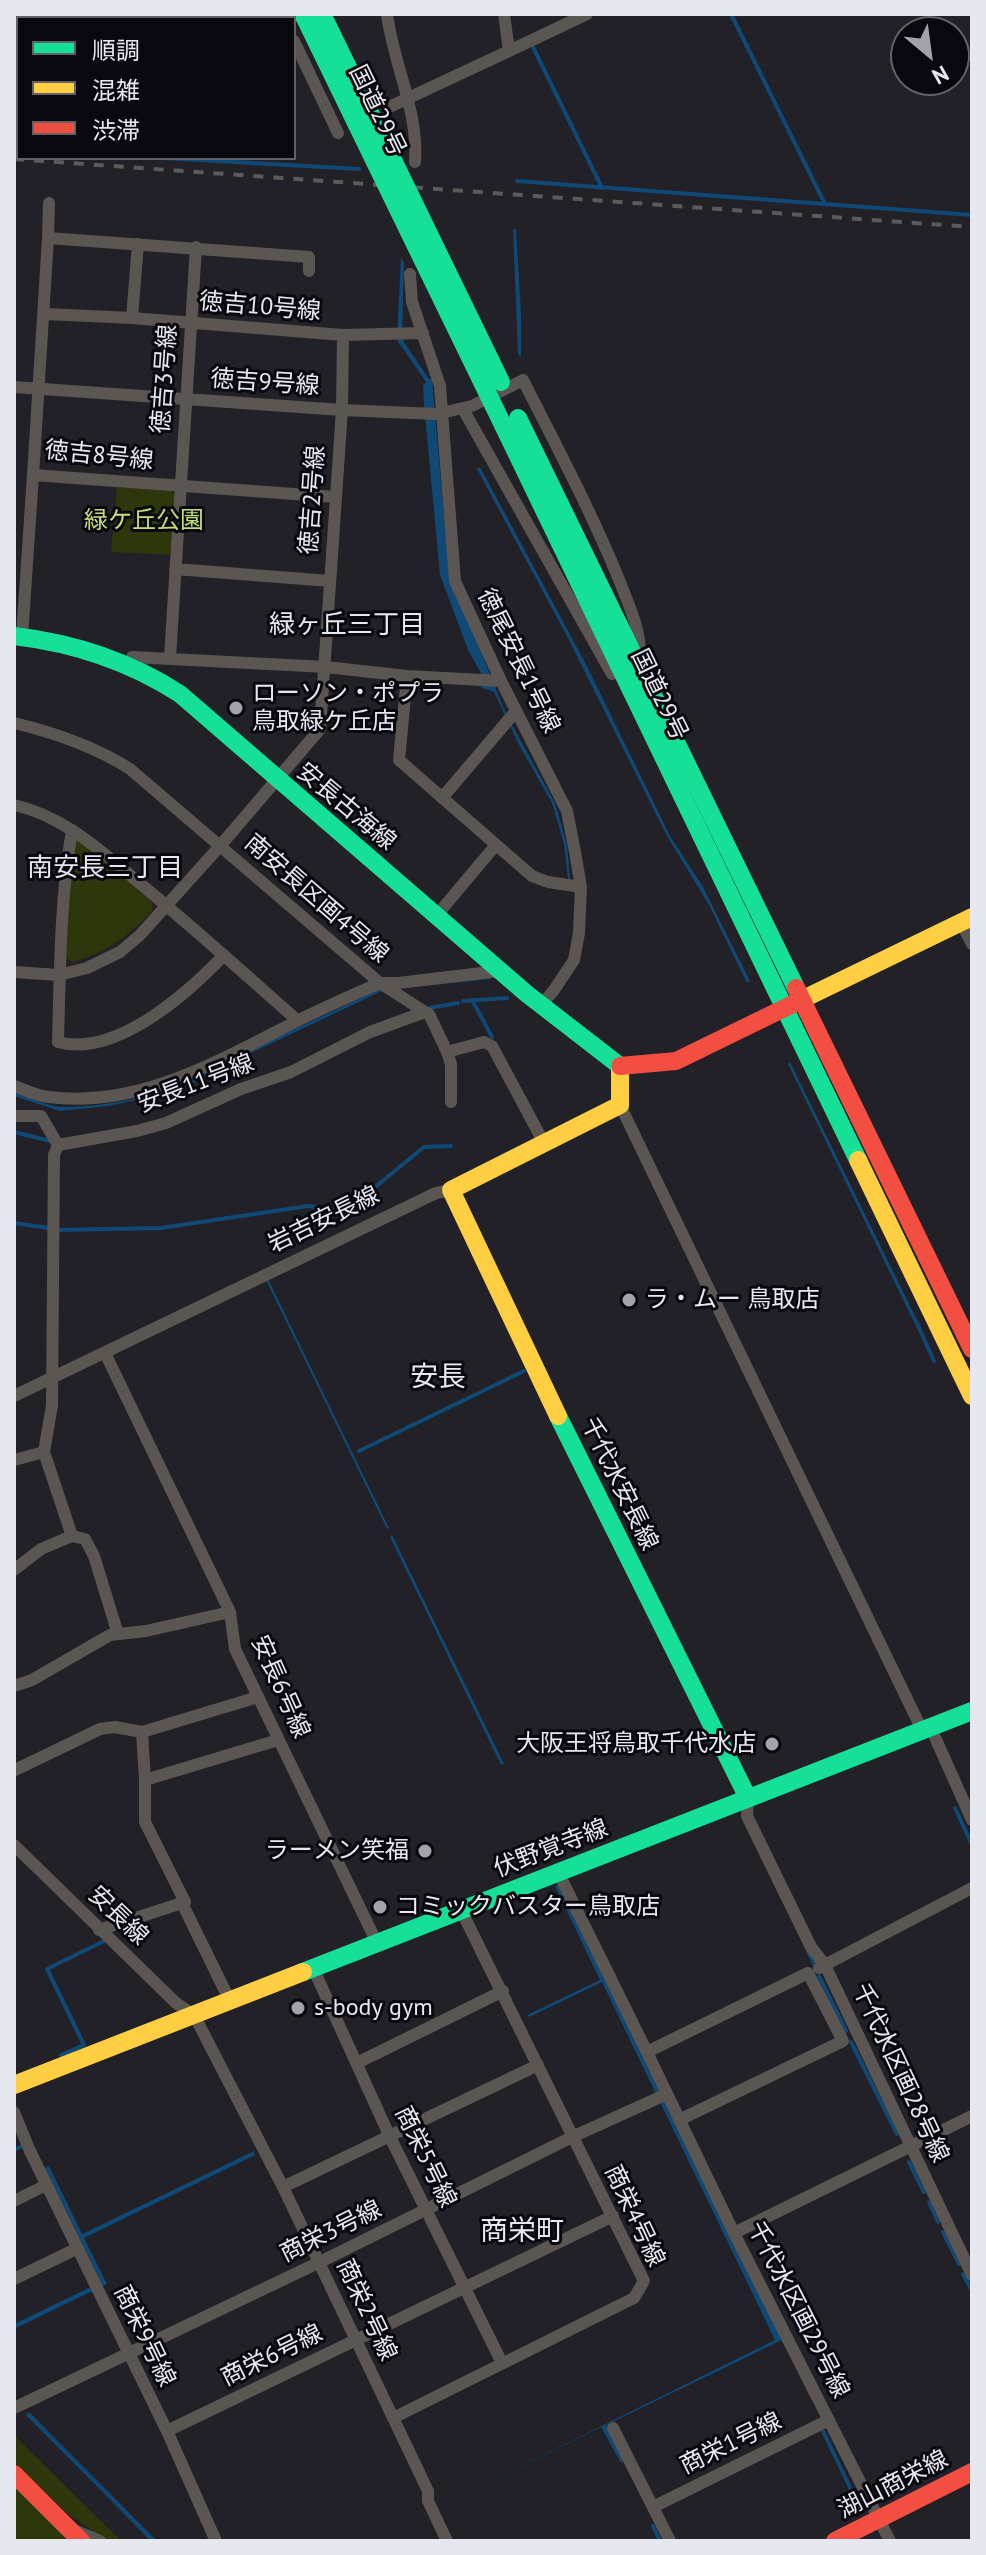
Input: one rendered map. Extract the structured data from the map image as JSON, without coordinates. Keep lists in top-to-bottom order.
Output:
{
  "streets": {
    "main road": [
      "国道29号",
      "安長古海線",
      "岩吉安長線",
      "千代水安長線",
      "伏野覚寺線",
      "湖山商栄線"
    ],
    "street": [
      "徳吉10号線",
      "徳吉3号線",
      "徳吉9号線",
      "徳吉8号線",
      "徳吉2号線",
      "徳尾安長1号線",
      "南安長区画4号線",
      "安長11号線",
      "安長6号線",
      "安長線",
      "千代水区画28号線",
      "商栄5号線",
      "商栄4号線",
      "商栄3号線",
      "商栄2号線",
      "千代水区画29号線",
      "商栄9号線",
      "商栄6号線",
      "商栄1号線"
    ]
  },
  "crossings": [
    ["国道29号", "徳吉9号線"],
    ["徳吉10号線", "徳吉3号線"],
    ["徳吉10号線", "徳吉8号線"],
    ["徳吉10号線", "徳吉2号線"],
    ["徳吉10号線", "徳尾安長1号線"],
    ["徳吉3号線", "徳吉9号線"],
    ["徳吉3号線", "徳吉8号線"],
    ["徳吉9号線", "徳吉8号線"],
    ["徳吉9号線", "徳吉2号線"],
    ["徳吉9号線", "徳尾安長1号線"],
    ["徳吉8号線", "徳吉2号線"],
    ["徳吉2号線", "安長古海線"],
    ["徳吉2号線", "南安長区画4号線"],
    ["徳尾安長1号線", "安長古海線"],
    ["岩吉安長線", "千代水安長線"],
    ["千代水安長線", "伏野覚寺線"],
    ["千代水安長線", "千代水区画28号線"],
    ["安長6号線", "伏野覚寺線"],
    ["伏野覚寺線", "安長線"],
    ["伏野覚寺線", "千代水区画28号線"],
    ["伏野覚寺線", "商栄5号線"],
    ["伏野覚寺線", "商栄4号線"],
    ["伏野覚寺線", "商栄2号線"],
    ["伏野覚寺線", "千代水区画29号線"],
    ["安長線", "商栄2号線"],
    ["商栄5号線", "商栄4号線"],
    ["商栄5号線", "商栄3号線"],
    ["商栄5号線", "商栄6号線"],
    ["商栄4号線", "商栄3号線"],
    ["商栄4号線", "商栄2号線"],
    ["商栄4号線", "商栄6号線"],
    ["商栄3号線", "商栄2号線"],
    ["商栄3号線", "千代水区画29号線"],
    ["商栄3号線", "商栄9号線"],
    ["商栄2号線", "商栄6号線"],
    ["千代水区画29号線", "商栄1号線"],
    ["千代水区画29号線", "湖山商栄線"],
    ["商栄9号線", "商栄6号線"]
  ],
  "districts": [
    "緑ヶ丘三丁目",
    "南安長三丁目",
    "安長",
    "商栄町"
  ],
  "parks": ["緑ケ丘公園"],
  "places": [
    "ローソン・ポプラ 鳥取緑ケ丘店",
    "ラ・ムー 鳥取店",
    "大阪王将鳥取千代水店",
    "ラーメン笑福",
    "コミックバスター鳥取店",
    "s-body gym"
  ],
  "legend": ["順調", "混雑", "渋滞"],
  "north": "bottom right"
}
